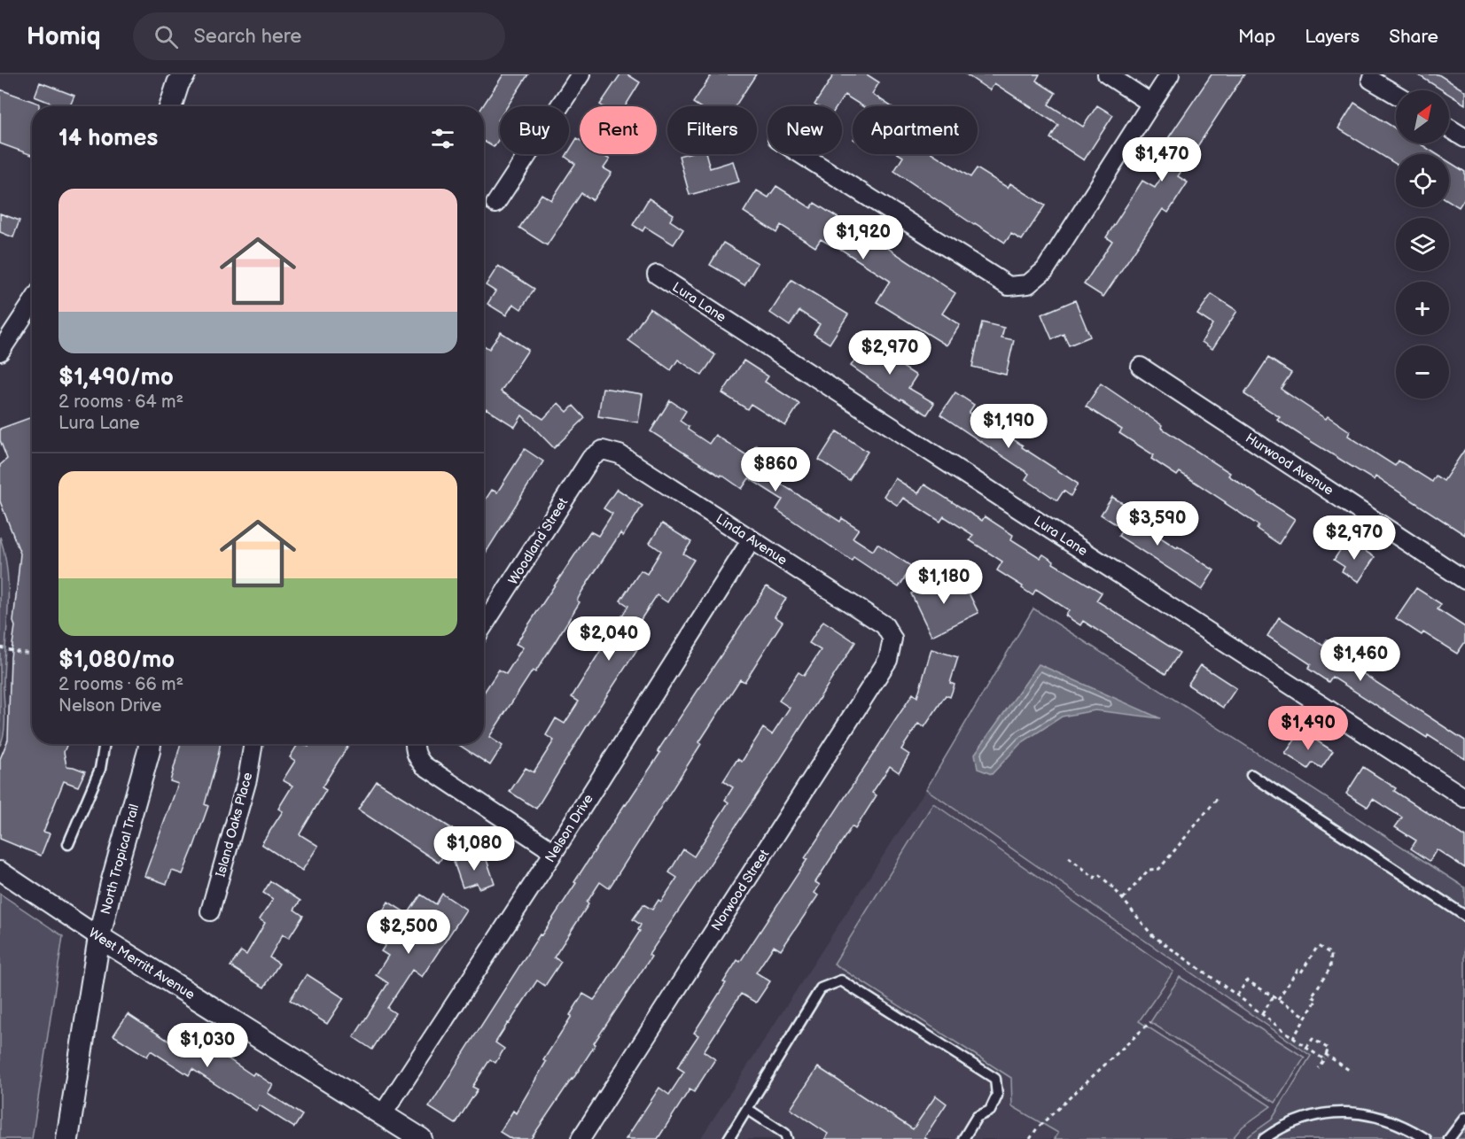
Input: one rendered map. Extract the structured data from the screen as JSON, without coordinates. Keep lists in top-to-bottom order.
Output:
{
  "streets": {
    "street": [
      "Lura Lane",
      "Hurwood Avenue",
      "Linda Avenue",
      "Woodland Street",
      "Island Oaks Place",
      "Nelson Drive",
      "North Tropical Trail",
      "Norwood Street",
      "West Merritt Avenue"
    ]
  },
  "crossings": [
    ["Linda Avenue", "Woodland Street"],
    ["Linda Avenue", "Nelson Drive"],
    ["Linda Avenue", "Norwood Street"],
    ["Nelson Drive", "West Merritt Avenue"],
    ["North Tropical Trail", "West Merritt Avenue"]
  ],
  "north": "top right",
  "page": {
    "header": "Homiq",
    "search": "Search here",
    "nav": ["Map", "Layers", "Share"],
    "map_buttons": ["+", "−"],
    "chip": [
      "Buy",
      "Rent",
      "Filters",
      "New",
      "Apartment"
    ],
    "heading": "14 homes",
    "price": [
      "$1,470",
      "$1,920",
      "$2,970",
      "$1,190",
      "$860",
      "$3,590",
      "$2,970",
      "$1,180",
      "$2,040",
      "$1,460",
      "$1,490",
      "$1,080",
      "$2,500",
      "$1,030"
    ],
    "list": [
      {
        "name": "$1,490/mo",
        "note": "2 rooms · 64 m² · Lura Lane"
      },
      {
        "name": "$1,080/mo",
        "note": "2 rooms · 66 m² · Nelson Drive"
      }
    ]
  }
}
